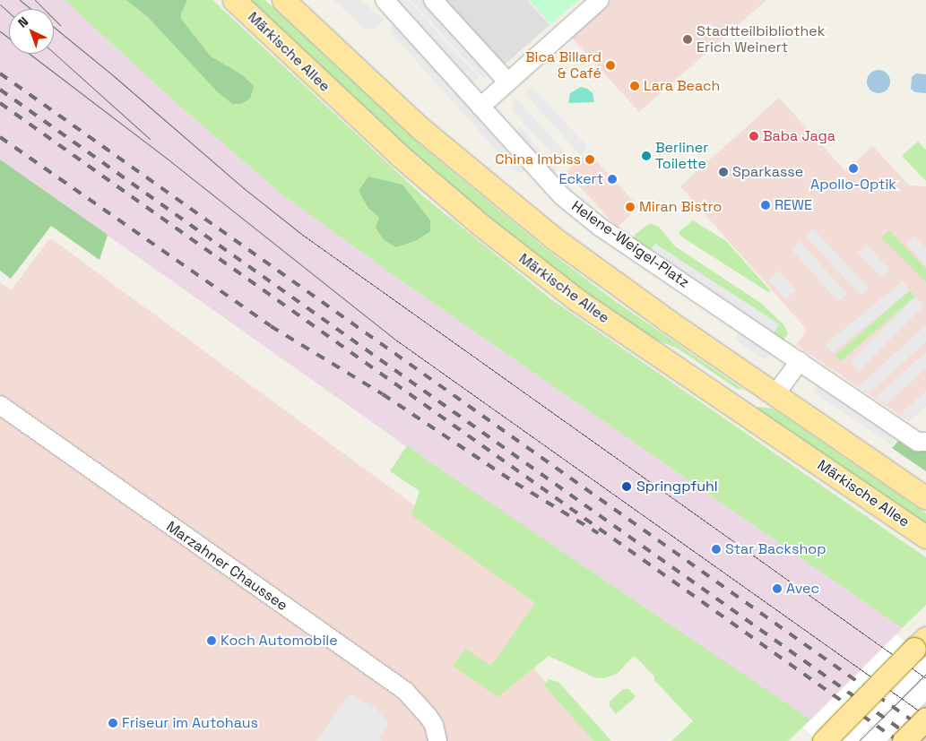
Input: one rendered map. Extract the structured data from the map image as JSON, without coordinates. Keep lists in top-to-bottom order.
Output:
{
  "streets": {
    "main road": ["Märkische Allee"],
    "street": ["Helene-Weigel-Platz", "Marzahner Chaussee"]
  },
  "places": [
    "Stadtteilbibliothek Erich Weinert",
    "Bica Billard & Café",
    "Lara Beach",
    "Baba Jaga",
    "Berliner Toilette",
    "China Imbiss",
    "Apollo-Optik",
    "Sparkasse",
    "Eckert",
    "REWE",
    "Miran Bistro",
    "Springpfuhl",
    "Star Backshop",
    "Avec",
    "Koch Automobile",
    "Friseur im Autohaus"
  ],
  "north": "top left"
}
